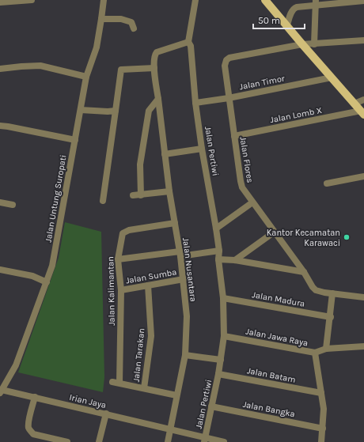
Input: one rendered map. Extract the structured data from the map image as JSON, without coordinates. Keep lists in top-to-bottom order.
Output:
{
  "streets": {
    "street": [
      "Jalan Timor",
      "Jalan Lomb X",
      "Jalan Pertiwi",
      "Jalan Flores",
      "Jalan Untung Suropati",
      "Jalan Nusantara",
      "Jalan Sumba",
      "Jalan Kalimantan",
      "Jalan Madura",
      "Jalan Jawa Raya",
      "Jalan Tarakan",
      "Jalan Batam",
      "Irian Jaya",
      "Jalan Bangka"
    ]
  },
  "crossings": [
    ["Jalan Timor", "Jalan Pertiwi"],
    ["Jalan Timor", "Jalan Flores"],
    ["Jalan Lomb X", "Jalan Flores"],
    ["Jalan Pertiwi", "Jalan Madura"],
    ["Jalan Pertiwi", "Jalan Jawa Raya"],
    ["Jalan Pertiwi", "Jalan Batam"],
    ["Jalan Pertiwi", "Irian Jaya"],
    ["Jalan Pertiwi", "Jalan Bangka"],
    ["Jalan Untung Suropati", "Irian Jaya"],
    ["Jalan Nusantara", "Jalan Sumba"],
    ["Jalan Nusantara", "Jalan Kalimantan"],
    ["Jalan Nusantara", "Irian Jaya"],
    ["Jalan Sumba", "Jalan Kalimantan"],
    ["Jalan Sumba", "Jalan Tarakan"]
  ],
  "places": ["Kantor Kecamatan Karawaci"],
  "scale_bar": "50 m"
}
